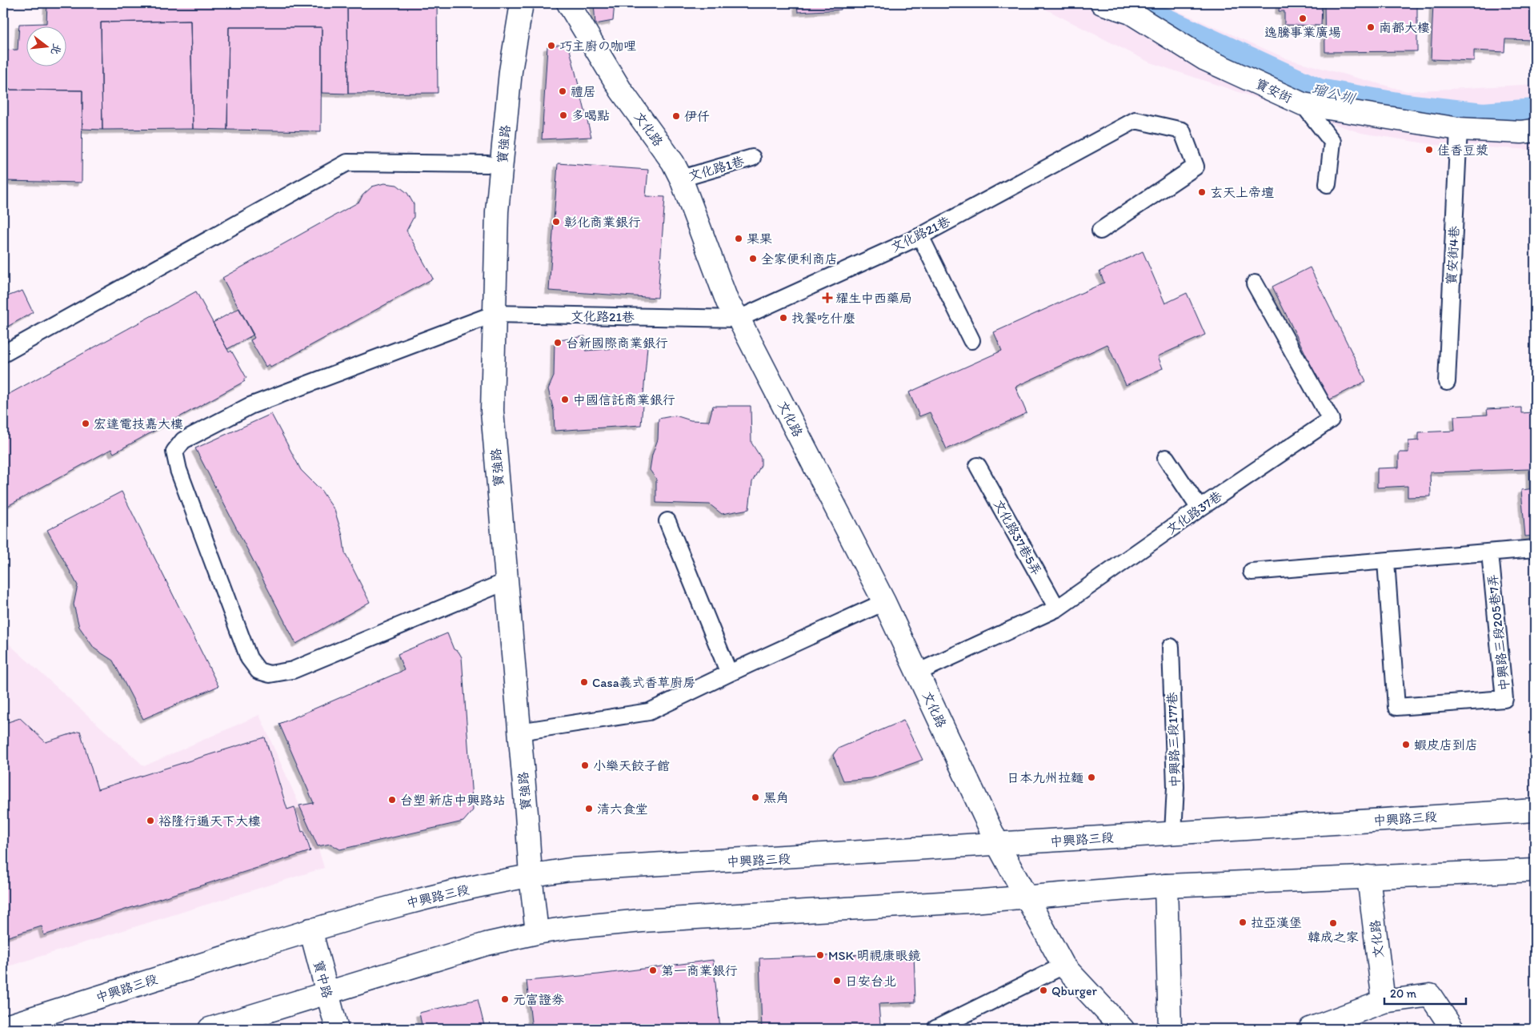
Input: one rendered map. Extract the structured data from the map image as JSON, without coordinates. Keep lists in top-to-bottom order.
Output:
{
  "streets": {
    "street": [
      "寶安街",
      "文化路",
      "寶強路",
      "中興路三段",
      "寶中路"
    ],
    "lane": [
      "文化路1巷",
      "文化路21巷",
      "寶安街4巷",
      "文化路37巷",
      "文化路37巷5弄",
      "中興路三段205巷7弄",
      "中興路三段177巷"
    ]
  },
  "crossings": [
    ["寶安街", "寶安街4巷"],
    ["文化路", "文化路1巷"],
    ["文化路", "文化路21巷"],
    ["文化路", "文化路37巷"],
    ["文化路", "中興路三段"],
    ["寶強路", "文化路21巷"],
    ["寶強路", "中興路三段"],
    ["文化路37巷", "文化路37巷5弄"],
    ["中興路三段177巷", "中興路三段"],
    ["中興路三段", "寶中路"]
  ],
  "water": ["瑠公圳"],
  "places": {
    "other": [
      "逸騰事業廣場",
      "南都大樓",
      "巧主廚の咖哩",
      "禮居",
      "多喝點",
      "伊仟",
      "佳香豆漿",
      "玄天上帝壇",
      "彰化商業銀行",
      "果果",
      "全家便利商店",
      "找餐吃什麼",
      "台新國際商業銀行",
      "中國信託商業銀行",
      "宏達電技嘉大樓",
      "Casa義式香草廚房",
      "蝦皮店到店",
      "小樂天餃子館",
      "日本九州拉麵",
      "黑角",
      "台塑 新店中興路站",
      "清六食堂",
      "裕隆行遍天下大樓",
      "拉亞漢堡",
      "韓成之家",
      "MSK 明視康眼鏡",
      "第一商業銀行",
      "日安台北",
      "Qburger",
      "元富證券"
    ],
    "health": ["耀生中西藥局"]
  },
  "scale_bar": "20 m",
  "north": "right"
}
